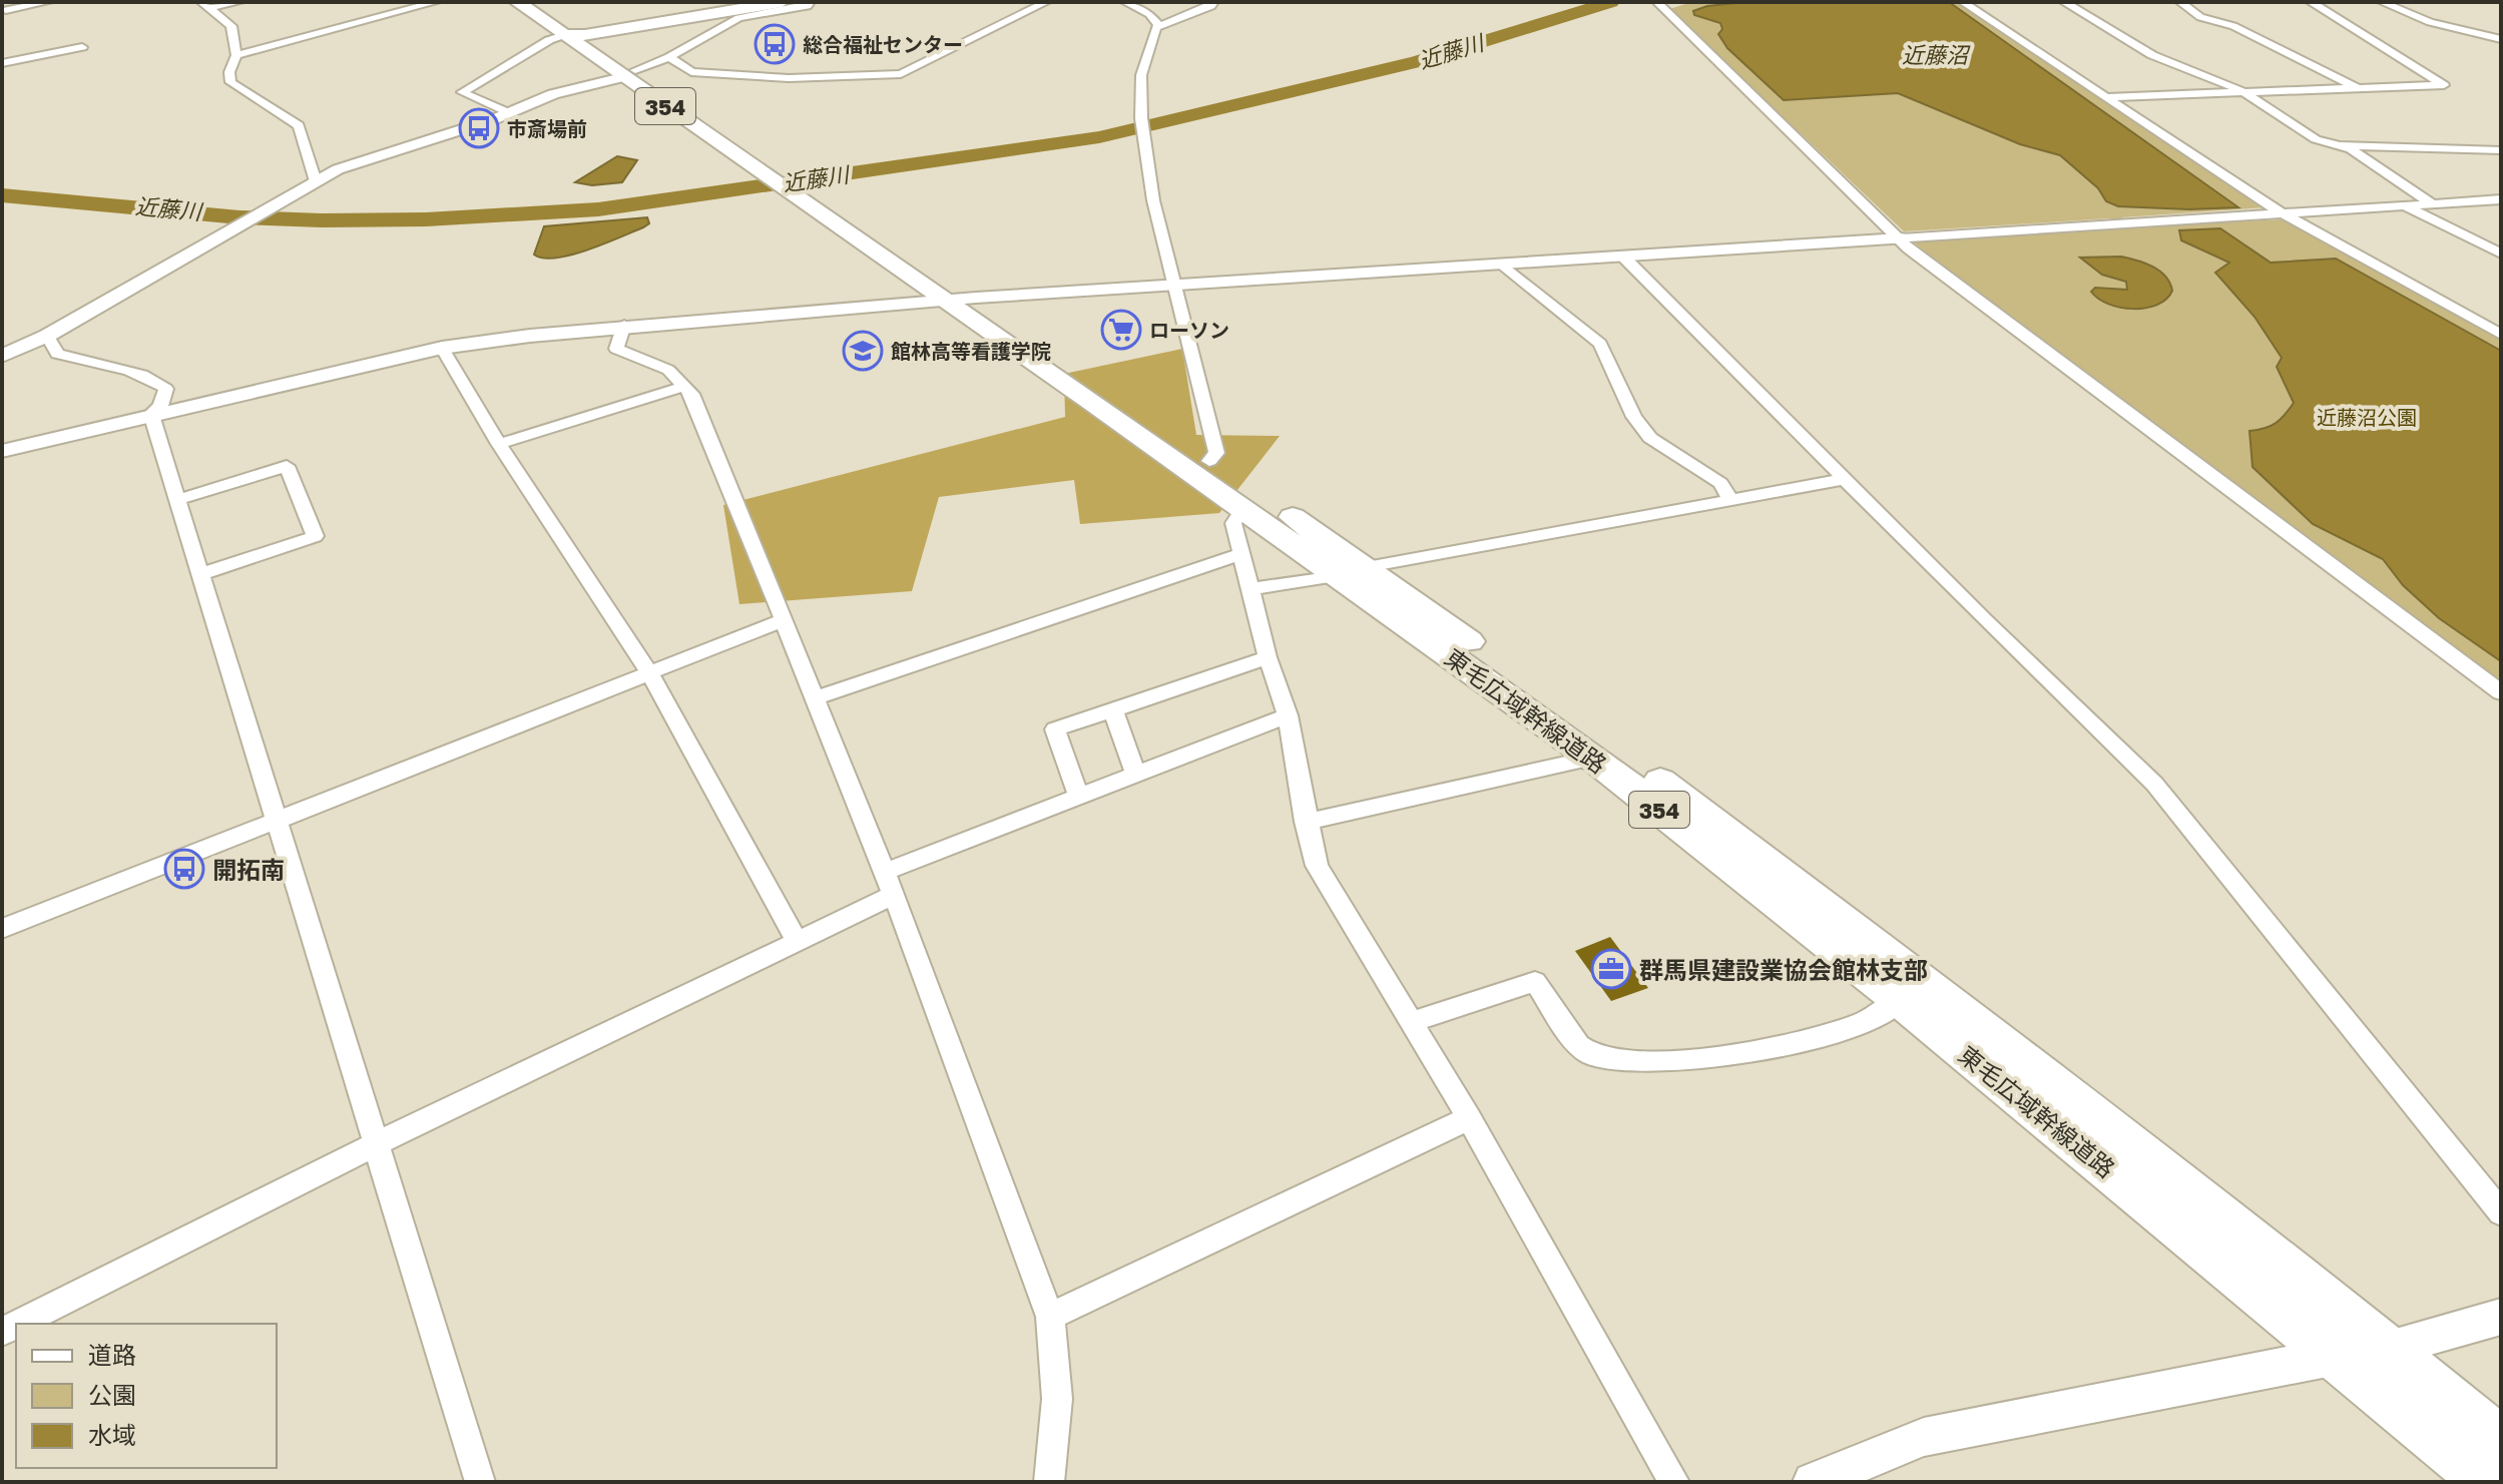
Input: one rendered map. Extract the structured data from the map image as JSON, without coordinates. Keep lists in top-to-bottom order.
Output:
{
  "streets": {
    "highway": ["354", "東毛広域幹線道路"]
  },
  "water": ["近藤川", "近藤沼"],
  "parks": ["近藤沼公園"],
  "places": {
    "bus stop": ["総合福祉センター", "市斎場前", "開拓南"],
    "supermarket": ["ローソン"],
    "school or university": ["館林高等看護学院"],
    "office": ["群馬県建設業協会館林支部"]
  },
  "legend": ["道路", "公園", "水域"]
}
